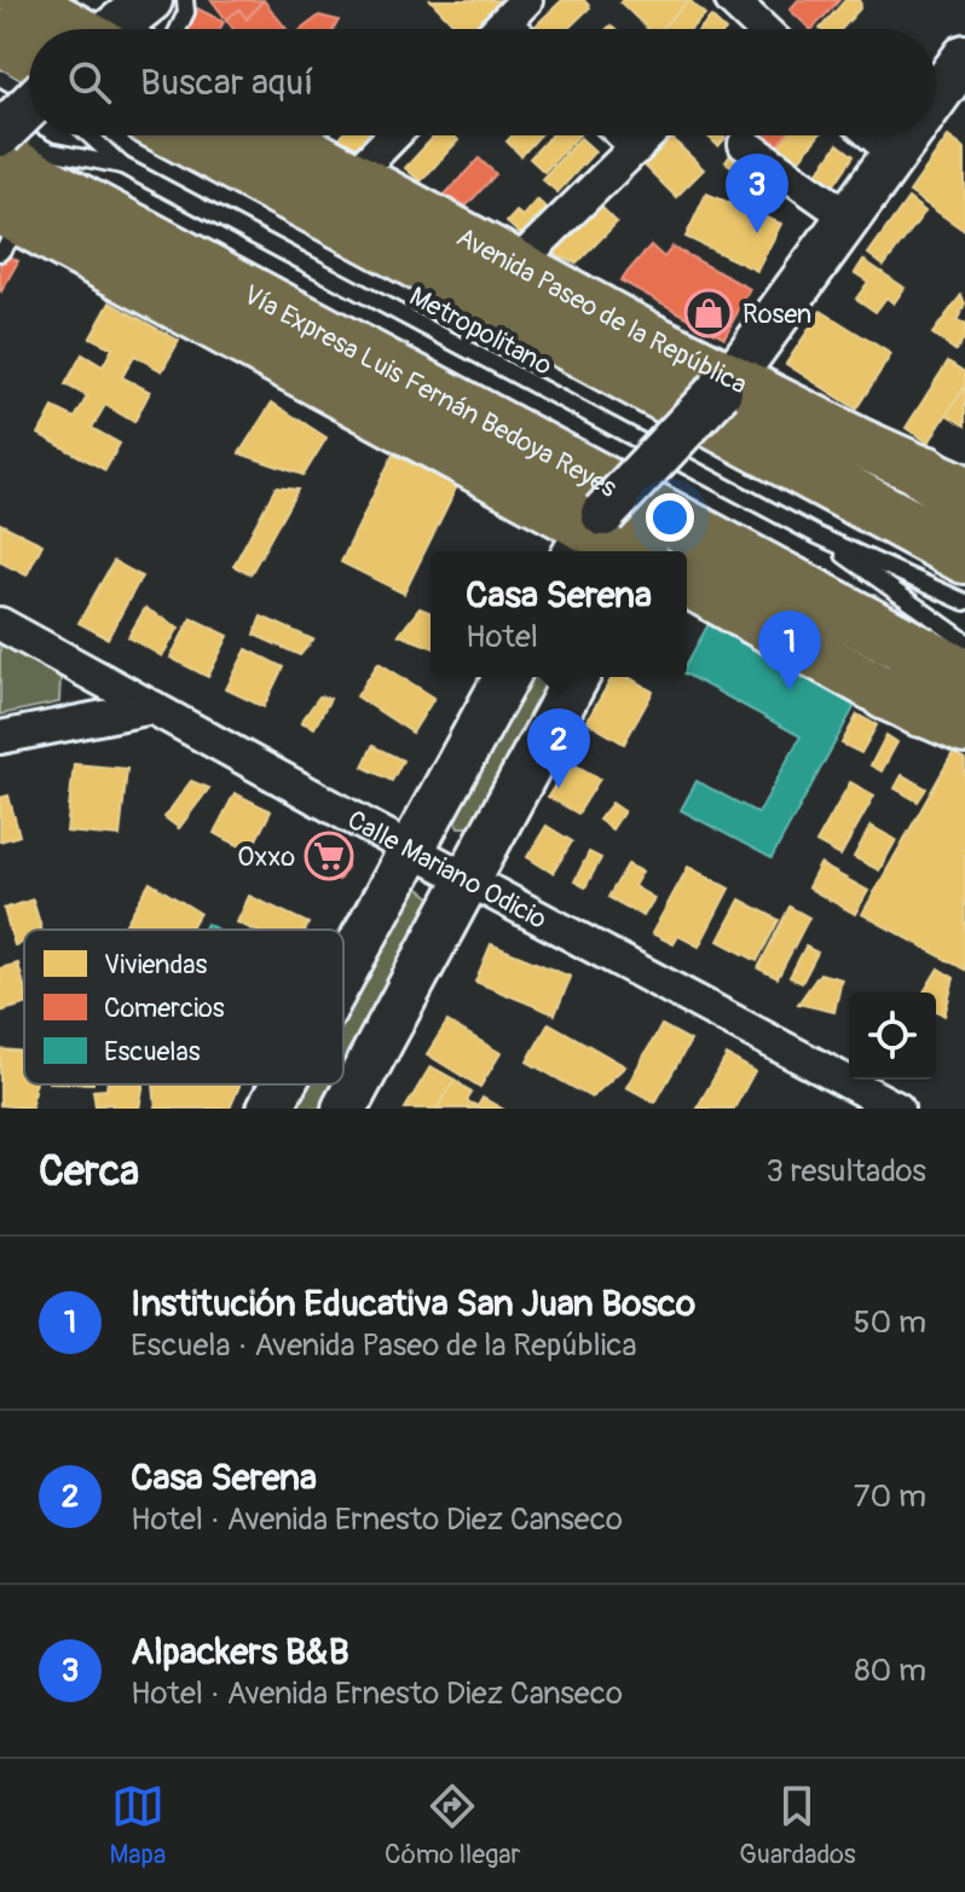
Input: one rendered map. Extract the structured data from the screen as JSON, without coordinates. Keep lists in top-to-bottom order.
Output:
{
  "streets": {
    "highway": ["Vía Expresa Luis Fernán Bedoya Reyes"],
    "main road": ["Avenida Paseo de la República"],
    "street": ["Calle Mariano Odicio"],
    "lane": ["Metropolitano"]
  },
  "places": {
    "shop": ["Rosen"],
    "supermarket": ["Oxxo"]
  },
  "legend": ["Viviendas", "Comercios", "Escuelas"],
  "page": {
    "search": "Buscar aquí",
    "pins": ["3", "1", "2"],
    "popup": ["Casa Serena", "Hotel"],
    "heading": ["Cerca", "3 resultados"],
    "list": [
      {
        "mark": "1",
        "name": "Institución Educativa San Juan Bosco",
        "note": "Escuela · Avenida Paseo de la República",
        "value": "50 m"
      },
      {
        "mark": "2",
        "name": "Casa Serena",
        "note": "Hotel · Avenida Ernesto Diez Canseco",
        "value": "70 m"
      },
      {
        "mark": "3",
        "name": "Alpackers B&B",
        "note": "Hotel · Avenida Ernesto Diez Canseco",
        "value": "80 m"
      }
    ],
    "nav": ["Mapa", "Cómo llegar", "Guardados"]
  }
}
